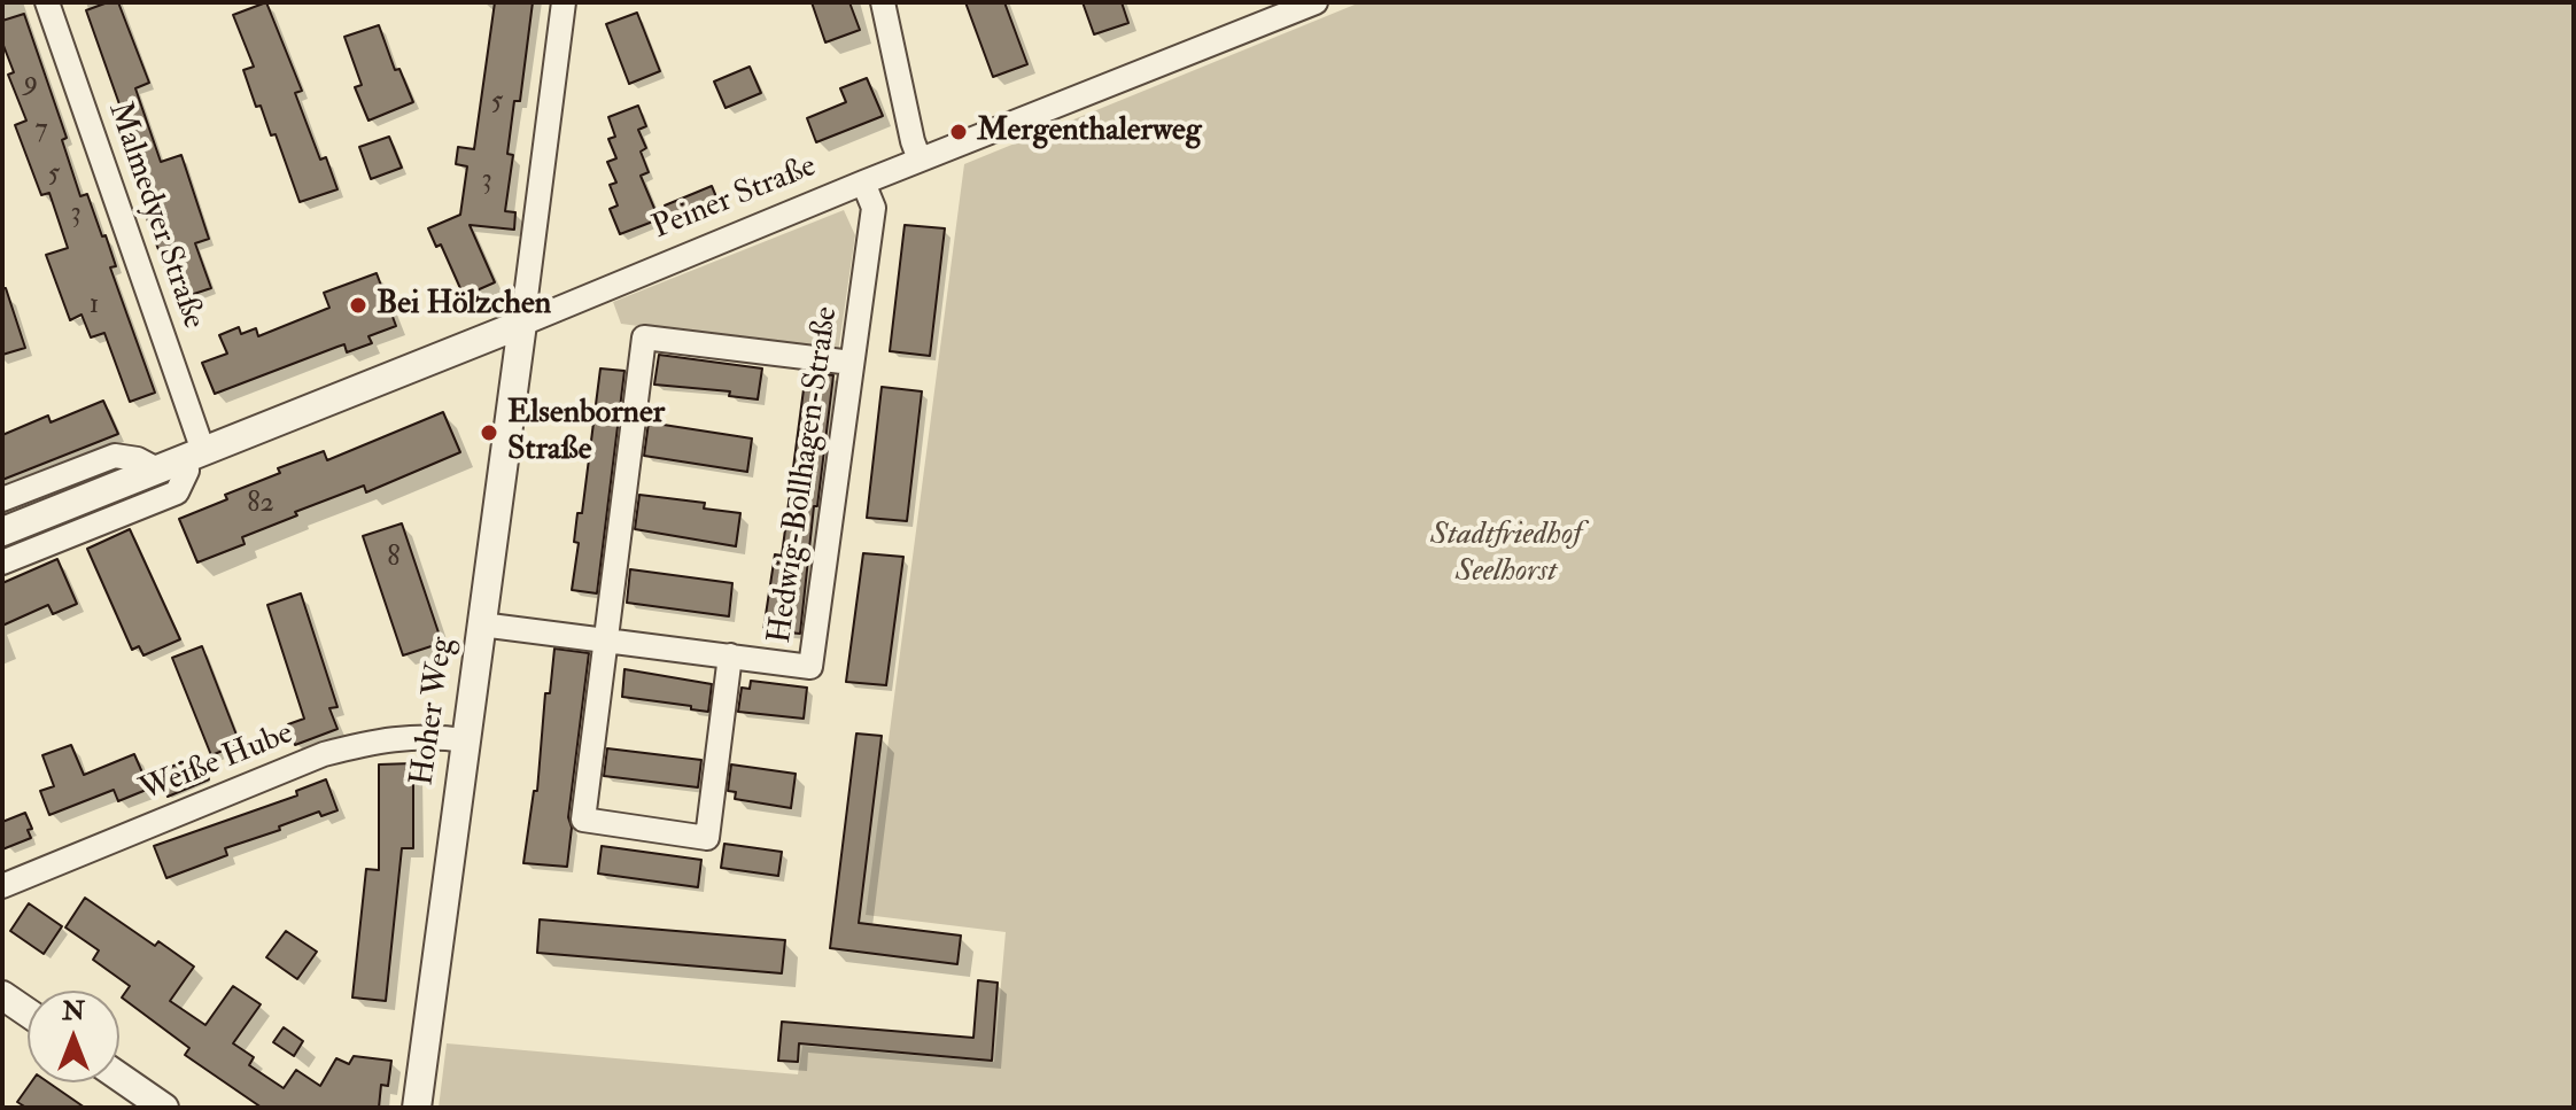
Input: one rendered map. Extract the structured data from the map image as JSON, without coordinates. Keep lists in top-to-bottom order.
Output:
{
  "streets": {
    "street": [
      "Peiner Straße",
      "Malmedyer Straße",
      "Hedwig-Bollhagen-Straße",
      "Hoher Weg",
      "Weiße Hube"
    ]
  },
  "crossings": [
    ["Peiner Straße", "Malmedyer Straße"],
    ["Peiner Straße", "Hedwig-Bollhagen-Straße"],
    ["Peiner Straße", "Hoher Weg"],
    ["Hedwig-Bollhagen-Straße", "Hoher Weg"],
    ["Hoher Weg", "Weiße Hube"]
  ],
  "parks": ["Stadtfriedhof Seelhorst"],
  "places": ["Mergenthalerweg", "Bei Hölzchen", "Elsenborner Straße"],
  "house_numbers": [
    "9",
    "5",
    "7",
    "5",
    "3",
    "3",
    "1",
    "82",
    "8"
  ],
  "north": "top"
}
